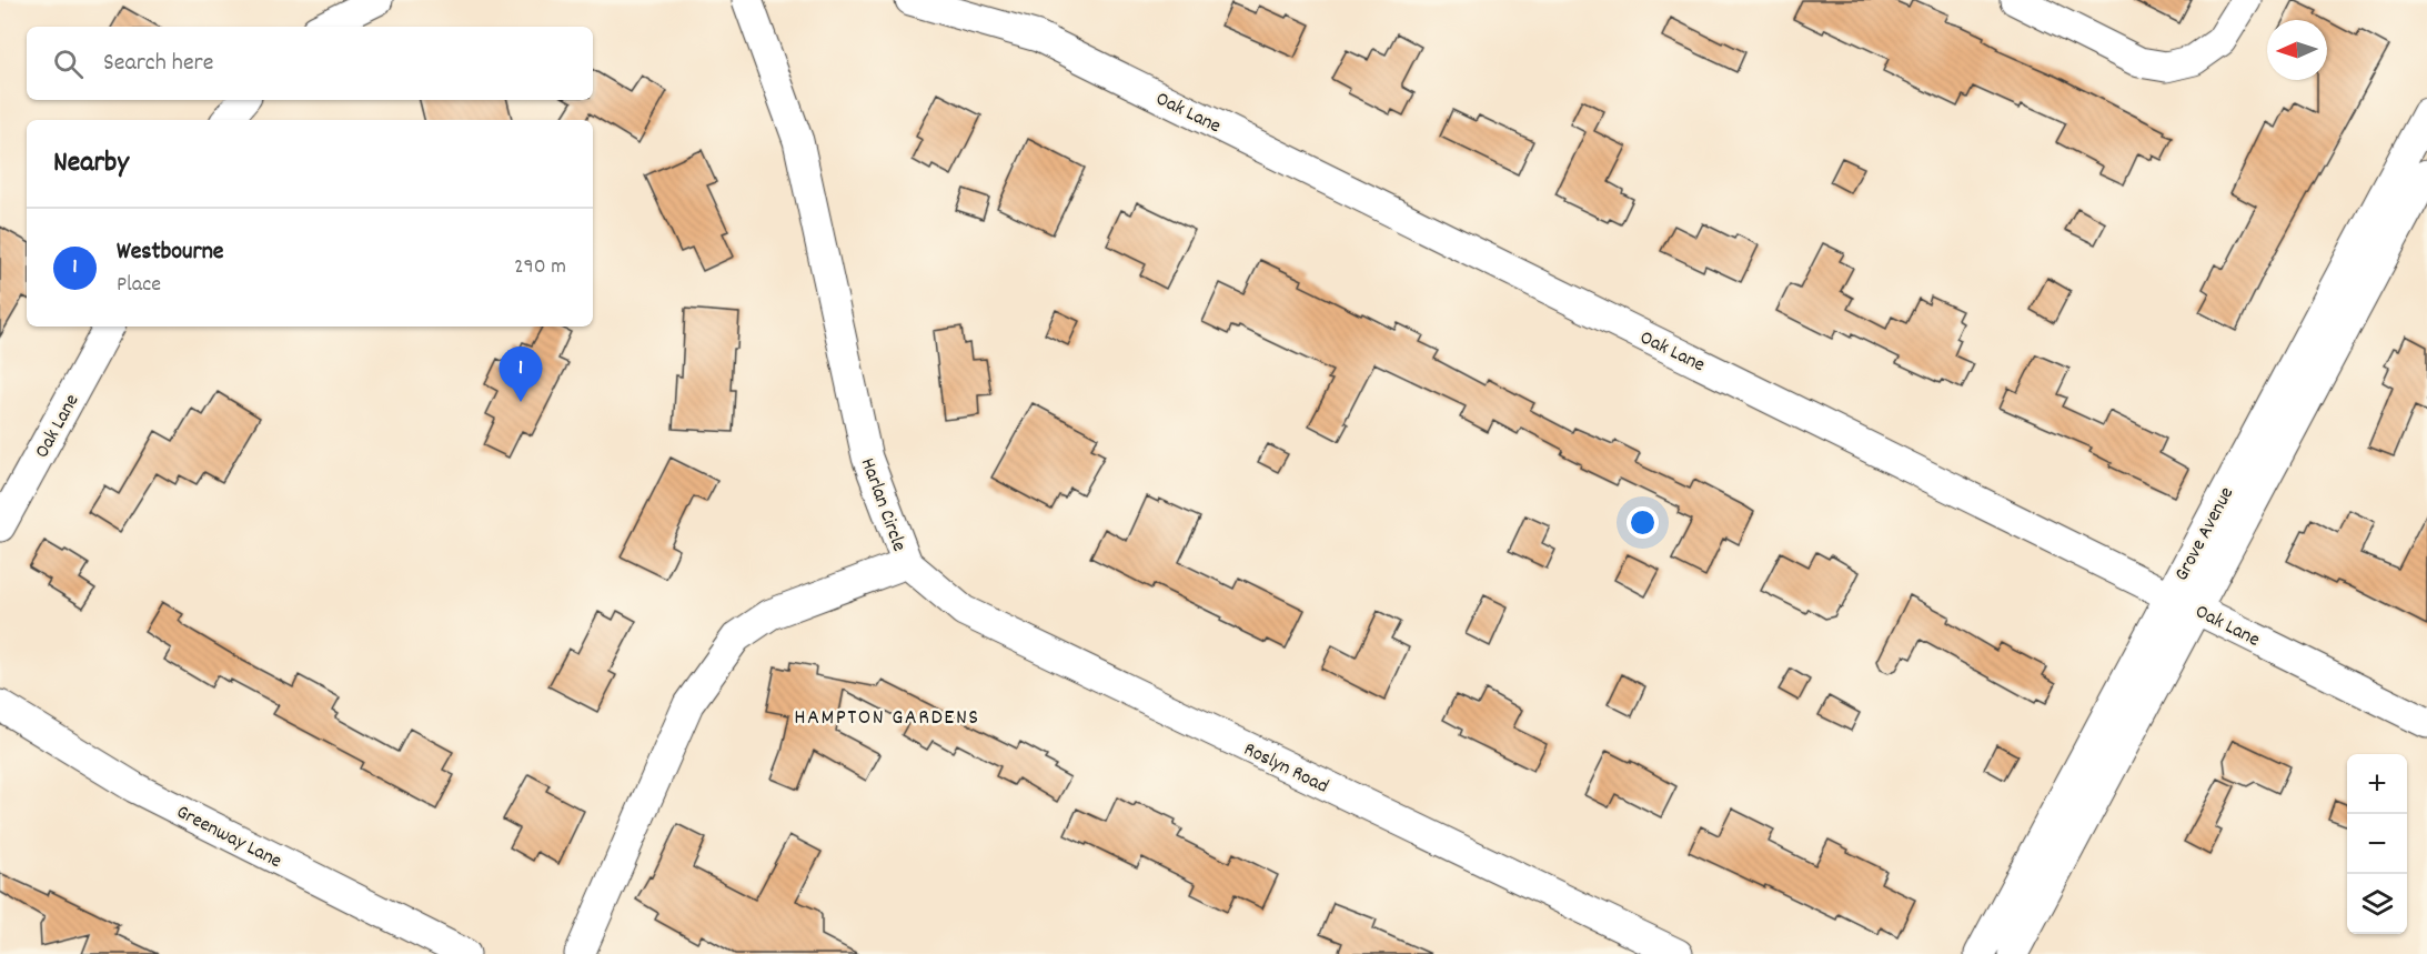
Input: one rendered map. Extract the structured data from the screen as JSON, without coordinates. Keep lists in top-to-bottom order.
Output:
{
  "streets": {
    "street": [
      "Oak Lane",
      "Harlan Circle",
      "Grove Avenue",
      "Roslyn Road",
      "Greenway Lane"
    ]
  },
  "crossings": [
    ["Oak Lane", "Grove Avenue"],
    ["Harlan Circle", "Roslyn Road"]
  ],
  "districts": ["HAMPTON GARDENS"],
  "north": "left",
  "page": {
    "search": "Search here",
    "heading": "Nearby",
    "list": [
      {
        "mark": "1",
        "name": "Westbourne",
        "note": "Place",
        "value": "290 m"
      }
    ],
    "pins": "1",
    "map_buttons": ["+", "−"]
  }
}
